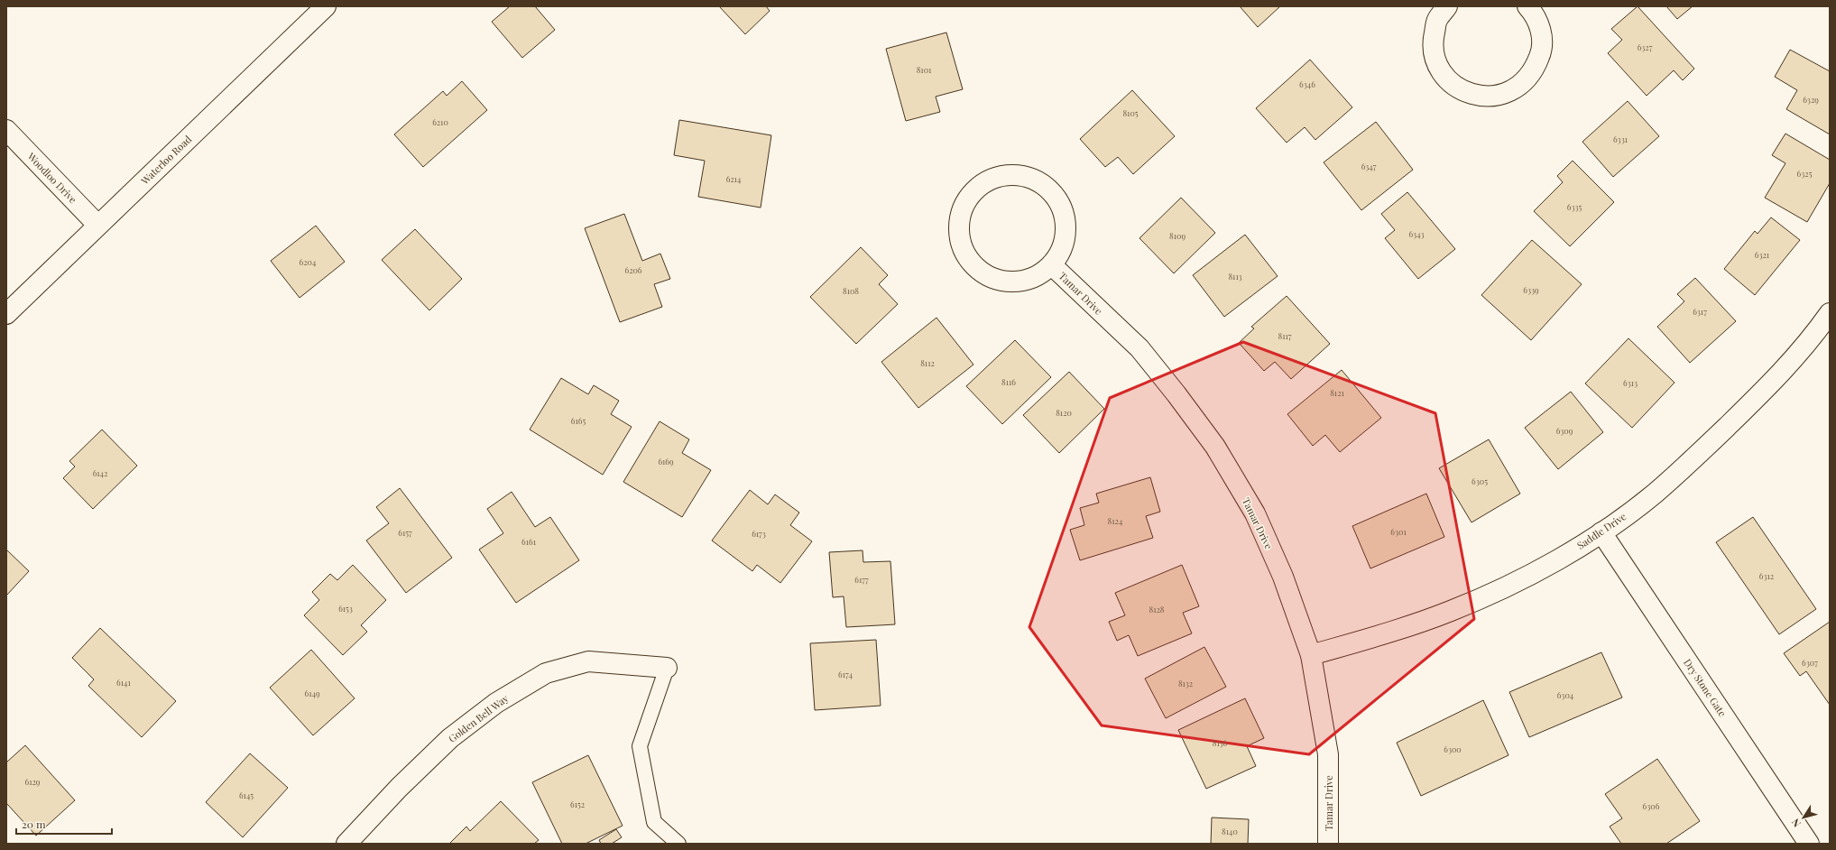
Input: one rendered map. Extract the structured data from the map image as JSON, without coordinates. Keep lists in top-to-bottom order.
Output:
{
  "streets": {
    "street": [
      "Waterloo Road",
      "Woodloo Drive",
      "Tamar Drive",
      "Saddle Drive",
      "Dry Stone Gate",
      "Golden Bell Way"
    ]
  },
  "crossings": [
    ["Waterloo Road", "Woodloo Drive"],
    ["Tamar Drive", "Saddle Drive"],
    ["Saddle Drive", "Dry Stone Gate"]
  ],
  "house_numbers": [
    "6327",
    "8101",
    "6346",
    "6329",
    "8105",
    "6210",
    "6331",
    "6347",
    "6325",
    "6214",
    "6335",
    "6343",
    "8109",
    "6321",
    "6204",
    "6206",
    "8113",
    "6339",
    "8108",
    "6317",
    "8117",
    "8112",
    "8116",
    "6313",
    "8121",
    "8120",
    "6165",
    "6309",
    "6169",
    "6142",
    "6305",
    "8124",
    "6301",
    "6157",
    "6173",
    "6161",
    "6312",
    "6177",
    "6153",
    "8128",
    "6307",
    "6174",
    "6141",
    "8132",
    "6149",
    "6304",
    "8136",
    "6300",
    "6129",
    "6145",
    "6152",
    "6306",
    "8140"
  ],
  "scale_bar": "20 m",
  "north": "bottom left"
}
